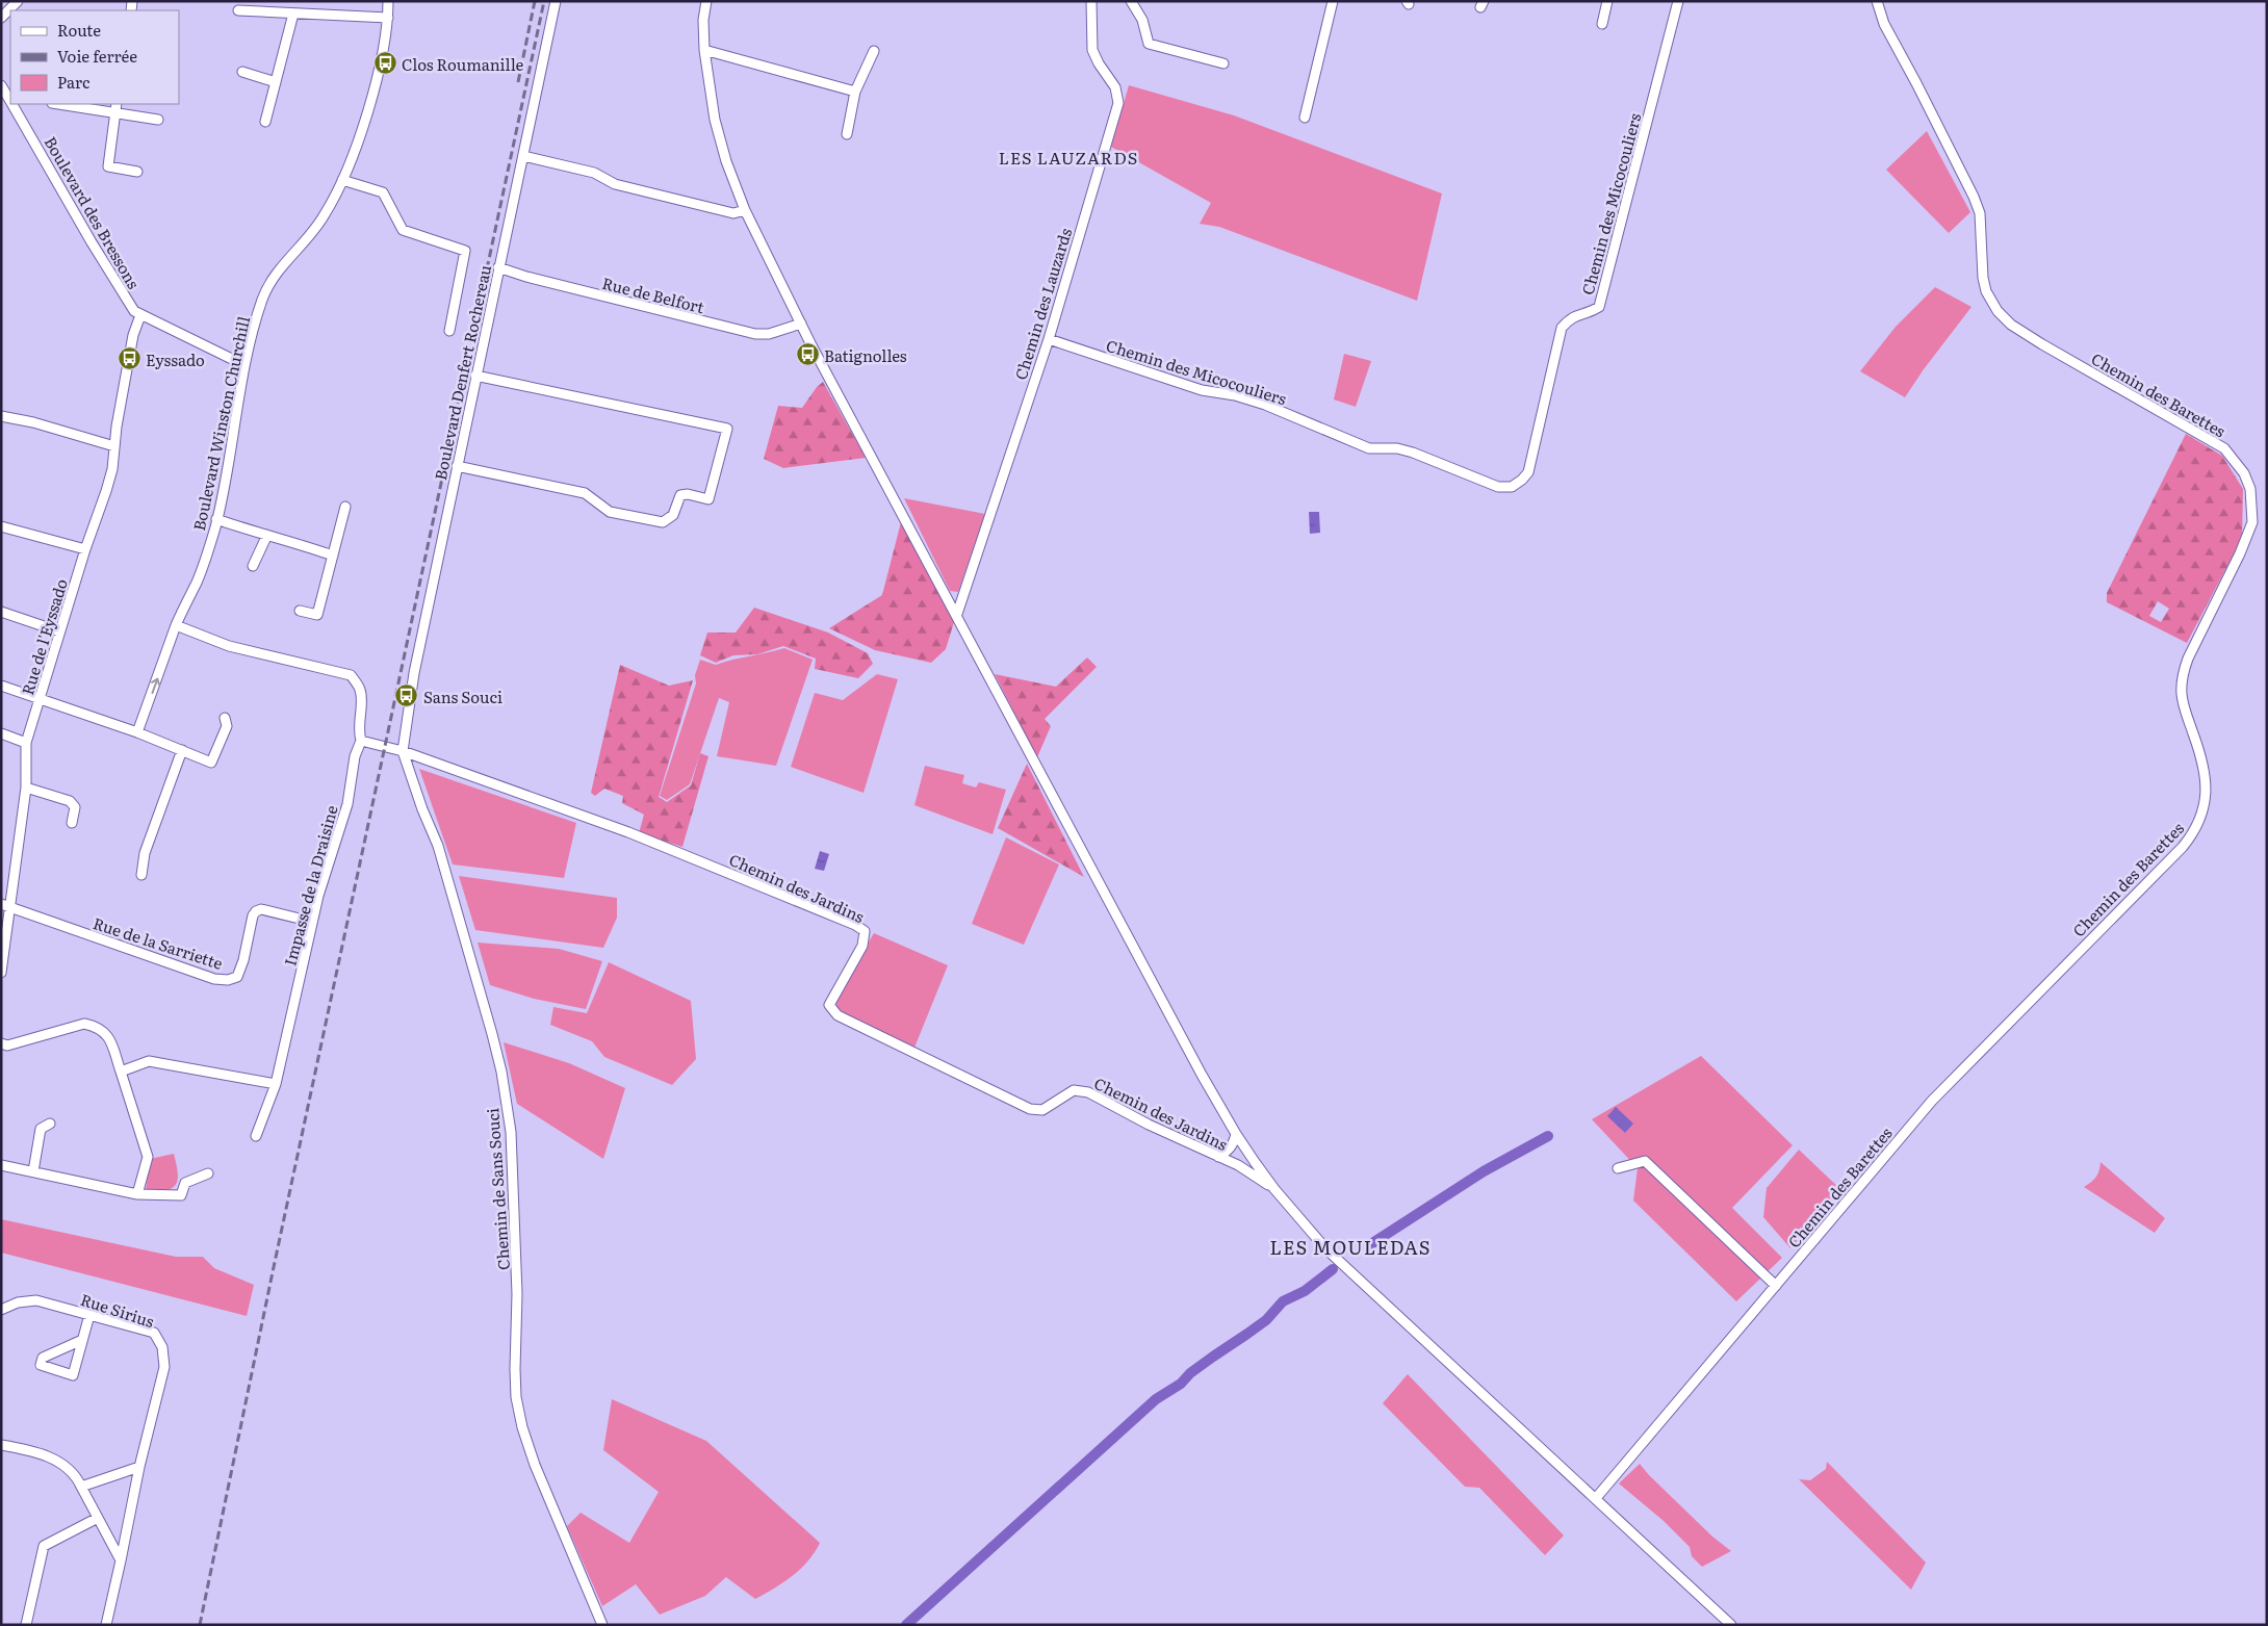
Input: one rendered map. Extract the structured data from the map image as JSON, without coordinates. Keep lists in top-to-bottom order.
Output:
{
  "streets": {
    "street": [
      "Chemin des Micocouliers",
      "Boulevard des Bressons",
      "Rue de Belfort",
      "Chemin des Lauzards",
      "Boulevard Denfert Rochereau",
      "Chemin des Barettes",
      "Boulevard Winston Churchill",
      "Rue de l'Eyssado",
      "Impasse de la Draisine",
      "Chemin des Jardins",
      "Rue de la Sarriette",
      "Chemin de Sans Souci",
      "Rue Sirius"
    ]
  },
  "crossings": [
    ["Chemin des Micocouliers", "Chemin des Lauzards"],
    ["Boulevard des Bressons", "Boulevard Winston Churchill"],
    ["Boulevard des Bressons", "Rue de l'Eyssado"],
    ["Rue de Belfort", "Boulevard Denfert Rochereau"],
    ["Boulevard Denfert Rochereau", "Chemin des Jardins"],
    ["Boulevard Denfert Rochereau", "Chemin de Sans Souci"],
    ["Rue de l'Eyssado", "Rue de la Sarriette"],
    ["Impasse de la Draisine", "Rue de la Sarriette"],
    ["Chemin des Jardins", "Chemin de Sans Souci"]
  ],
  "districts": ["LES LAUZARDS", "LES MOULEDAS"],
  "places": {
    "bus stop": [
      "Clos Roumanille",
      "Batignolles",
      "Eyssado",
      "Sans Souci"
    ]
  },
  "legend": ["Route", "Voie ferrée", "Parc"]
}
